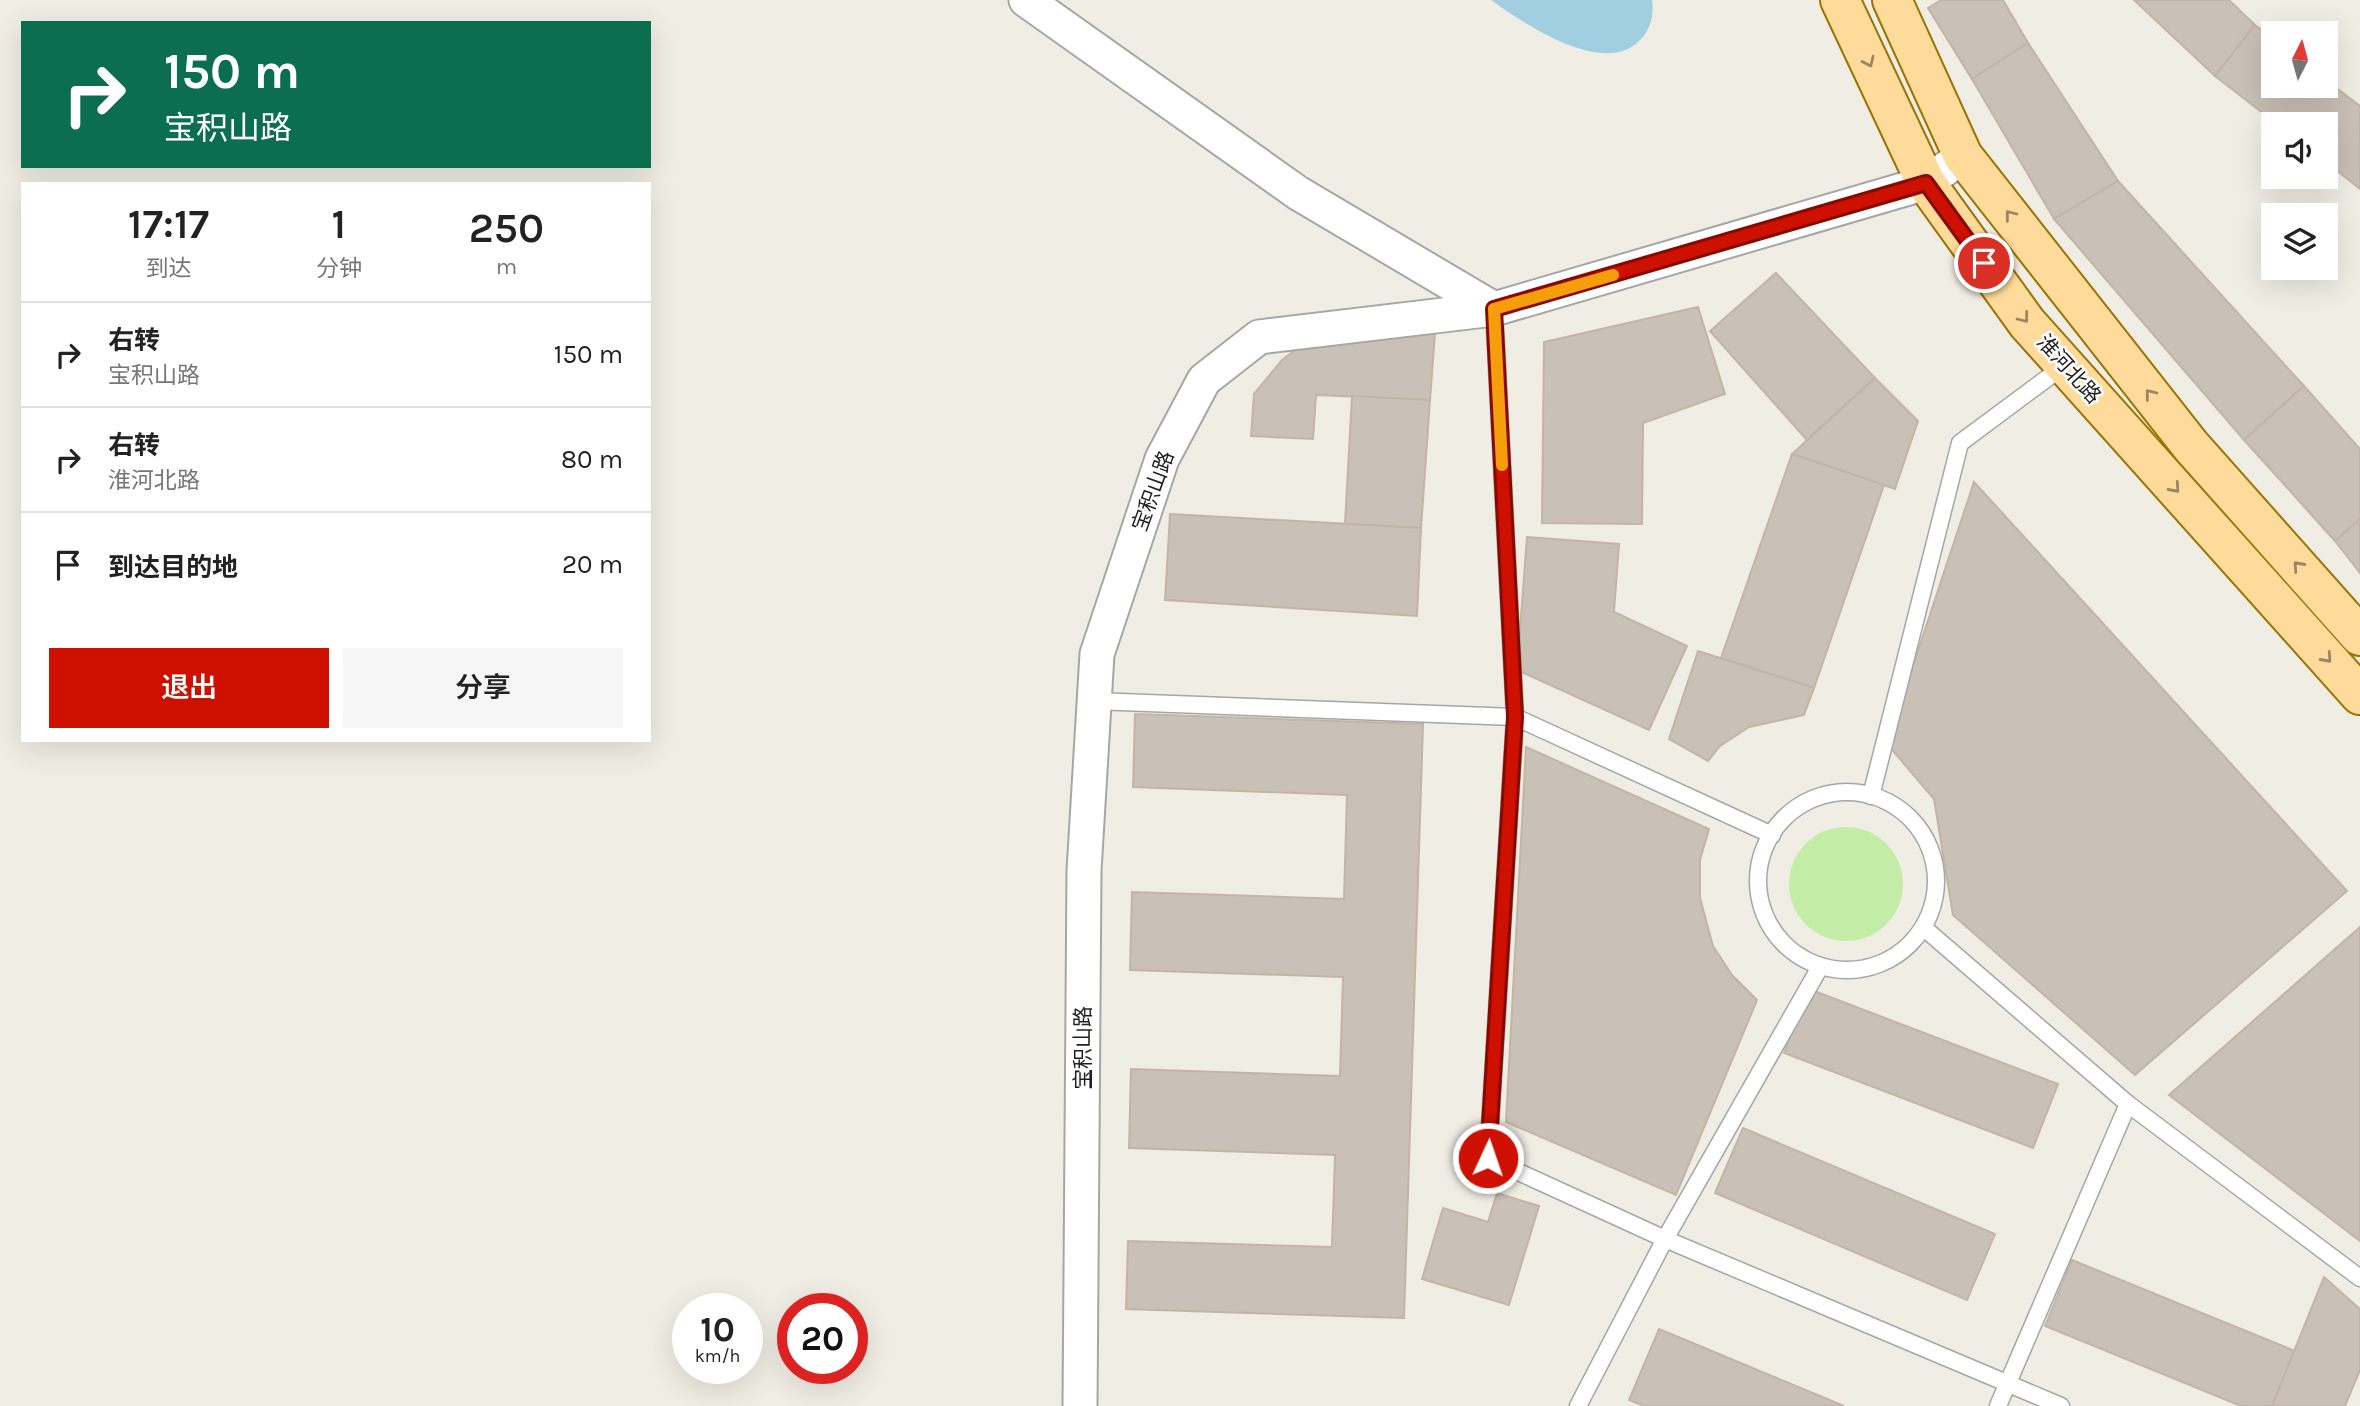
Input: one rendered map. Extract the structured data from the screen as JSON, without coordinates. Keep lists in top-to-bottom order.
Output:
{
  "streets": {
    "main road": ["淮河北路"],
    "street": ["宝积山路"]
  },
  "crossings": [
    ["淮河北路", "宝积山路"]
  ],
  "north": "top",
  "page": {
    "turn": ["150 m", "宝积山路"],
    "eta": [
      "17:17",
      "到达",
      "1",
      "分钟",
      "250",
      "m"
    ],
    "list": [
      {
        "name": "右转",
        "note": "宝积山路",
        "value": "150 m"
      },
      {
        "name": "右转",
        "note": "淮河北路",
        "value": "80 m"
      },
      {
        "name": "到达目的地",
        "value": "20 m"
      }
    ],
    "buttons": ["退出", "分享"],
    "speed": "10 km/h",
    "limit": "20"
  }
}
